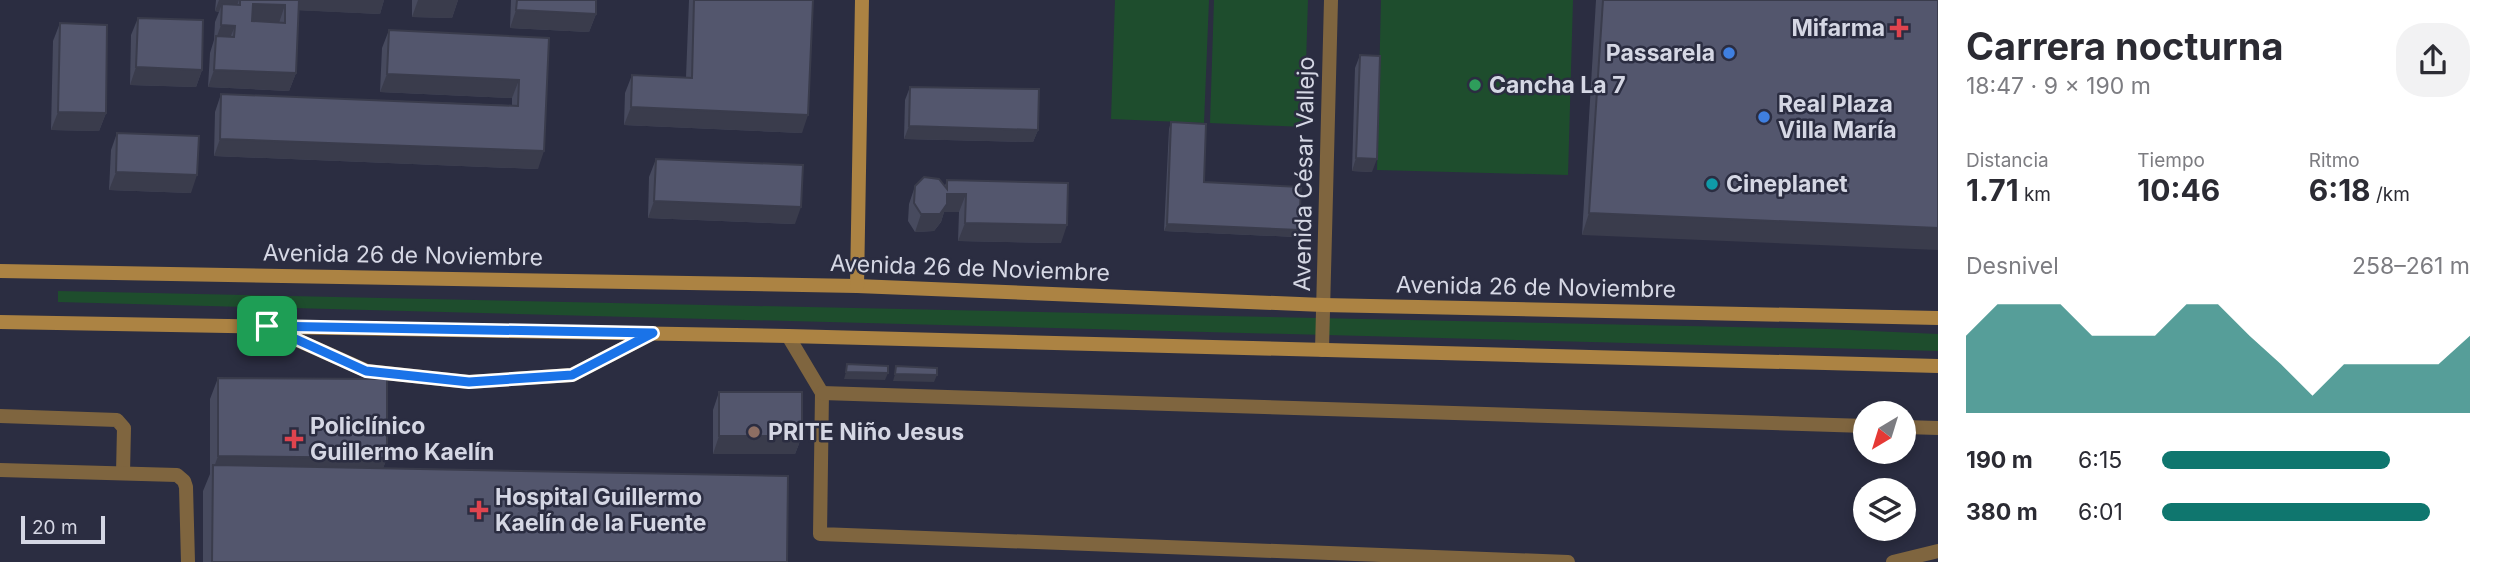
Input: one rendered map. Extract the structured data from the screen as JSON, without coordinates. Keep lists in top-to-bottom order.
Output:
{
  "streets": {
    "main road": ["Avenida 26 de Noviembre"],
    "street": ["Avenida César Vallejo"]
  },
  "crossings": [
    ["Avenida César Vallejo", "Avenida 26 de Noviembre"]
  ],
  "places": {
    "health": ["Mifarma", "Policlínico Guillermo Kaelín", "Hospital Guillermo Kaelín de la Fuente"],
    "other": [
      "Passarela",
      "Cancha La 7",
      "Real Plaza Villa María",
      "Cineplanet",
      "PRITE Niño Jesus"
    ]
  },
  "scale_bar": "20 m",
  "north": "bottom left",
  "page": {
    "heading": ["Carrera nocturna", "18:47 · 9 × 190 m"],
    "stats": [
      ["Distancia", "1.71 km"],
      ["Tiempo", "10:46"],
      ["Ritmo", "6:18 /km"]
    ],
    "chart": ["Desnivel", "258–261 m"],
    "list": [
      {
        "name": "190 m",
        "note": "6:15"
      },
      {
        "name": "380 m",
        "note": "6:01"
      }
    ],
    "scale": "20 m"
  }
}
